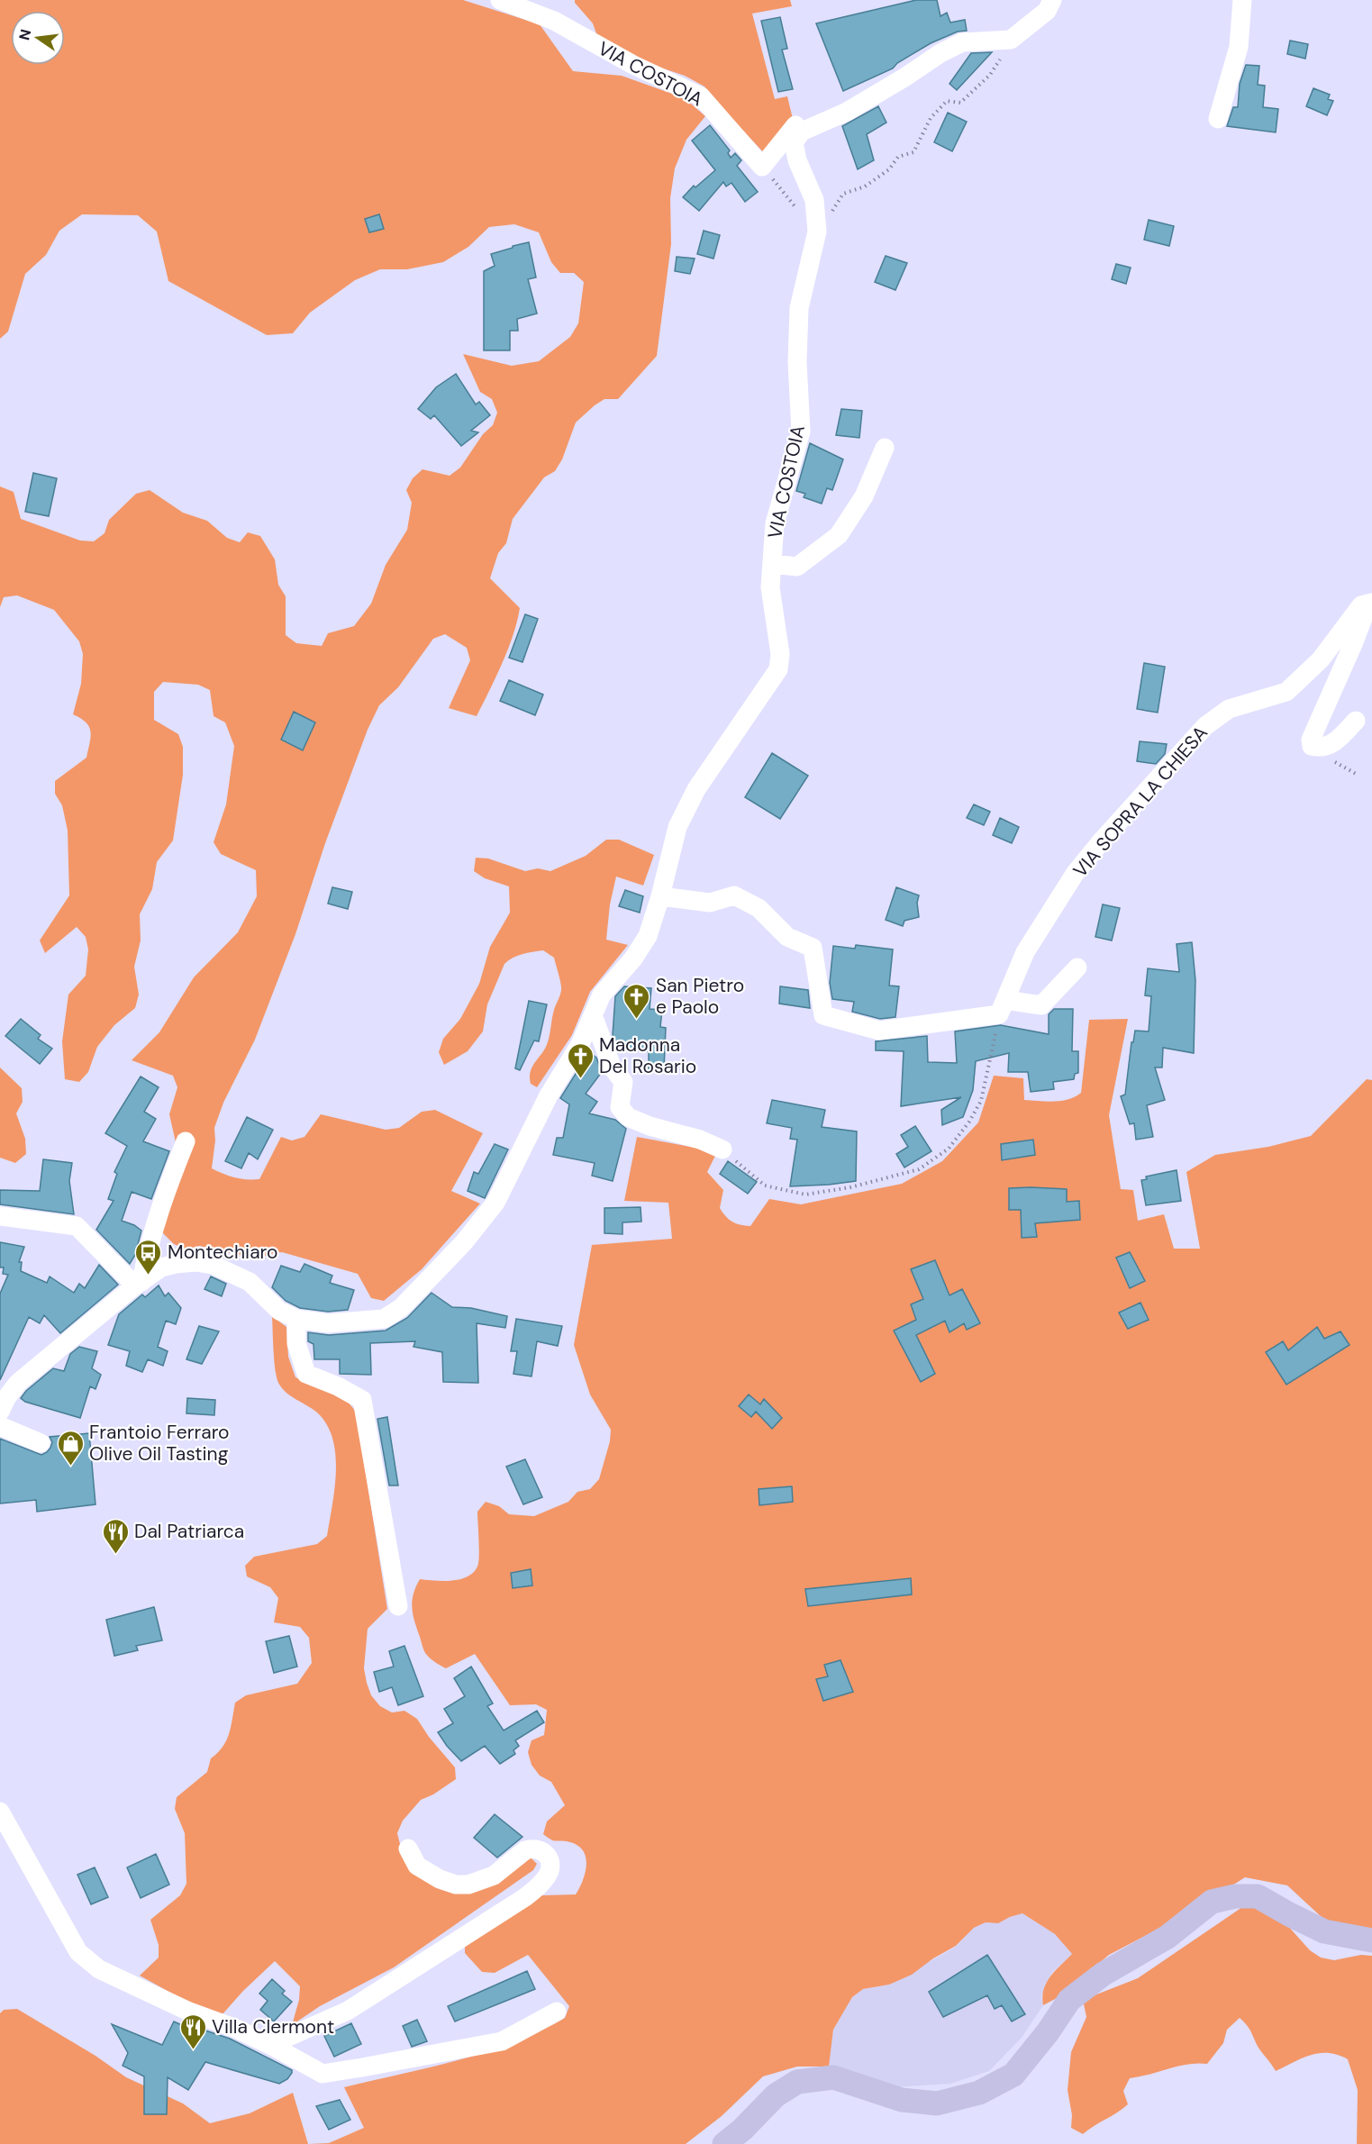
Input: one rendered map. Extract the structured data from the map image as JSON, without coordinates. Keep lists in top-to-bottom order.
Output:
{
  "streets": {
    "street": ["VIA COSTOIA", "VIA SOPRA LA CHIESA"]
  },
  "places": {
    "church": ["San Pietro e Paolo", "Madonna Del Rosario"],
    "bus stop": ["Montechiaro"],
    "shop": ["Frantoio Ferraro Olive Oil Tasting"],
    "restaurant": ["Dal Patriarca", "Villa Clermont"]
  },
  "north": "left"
}
